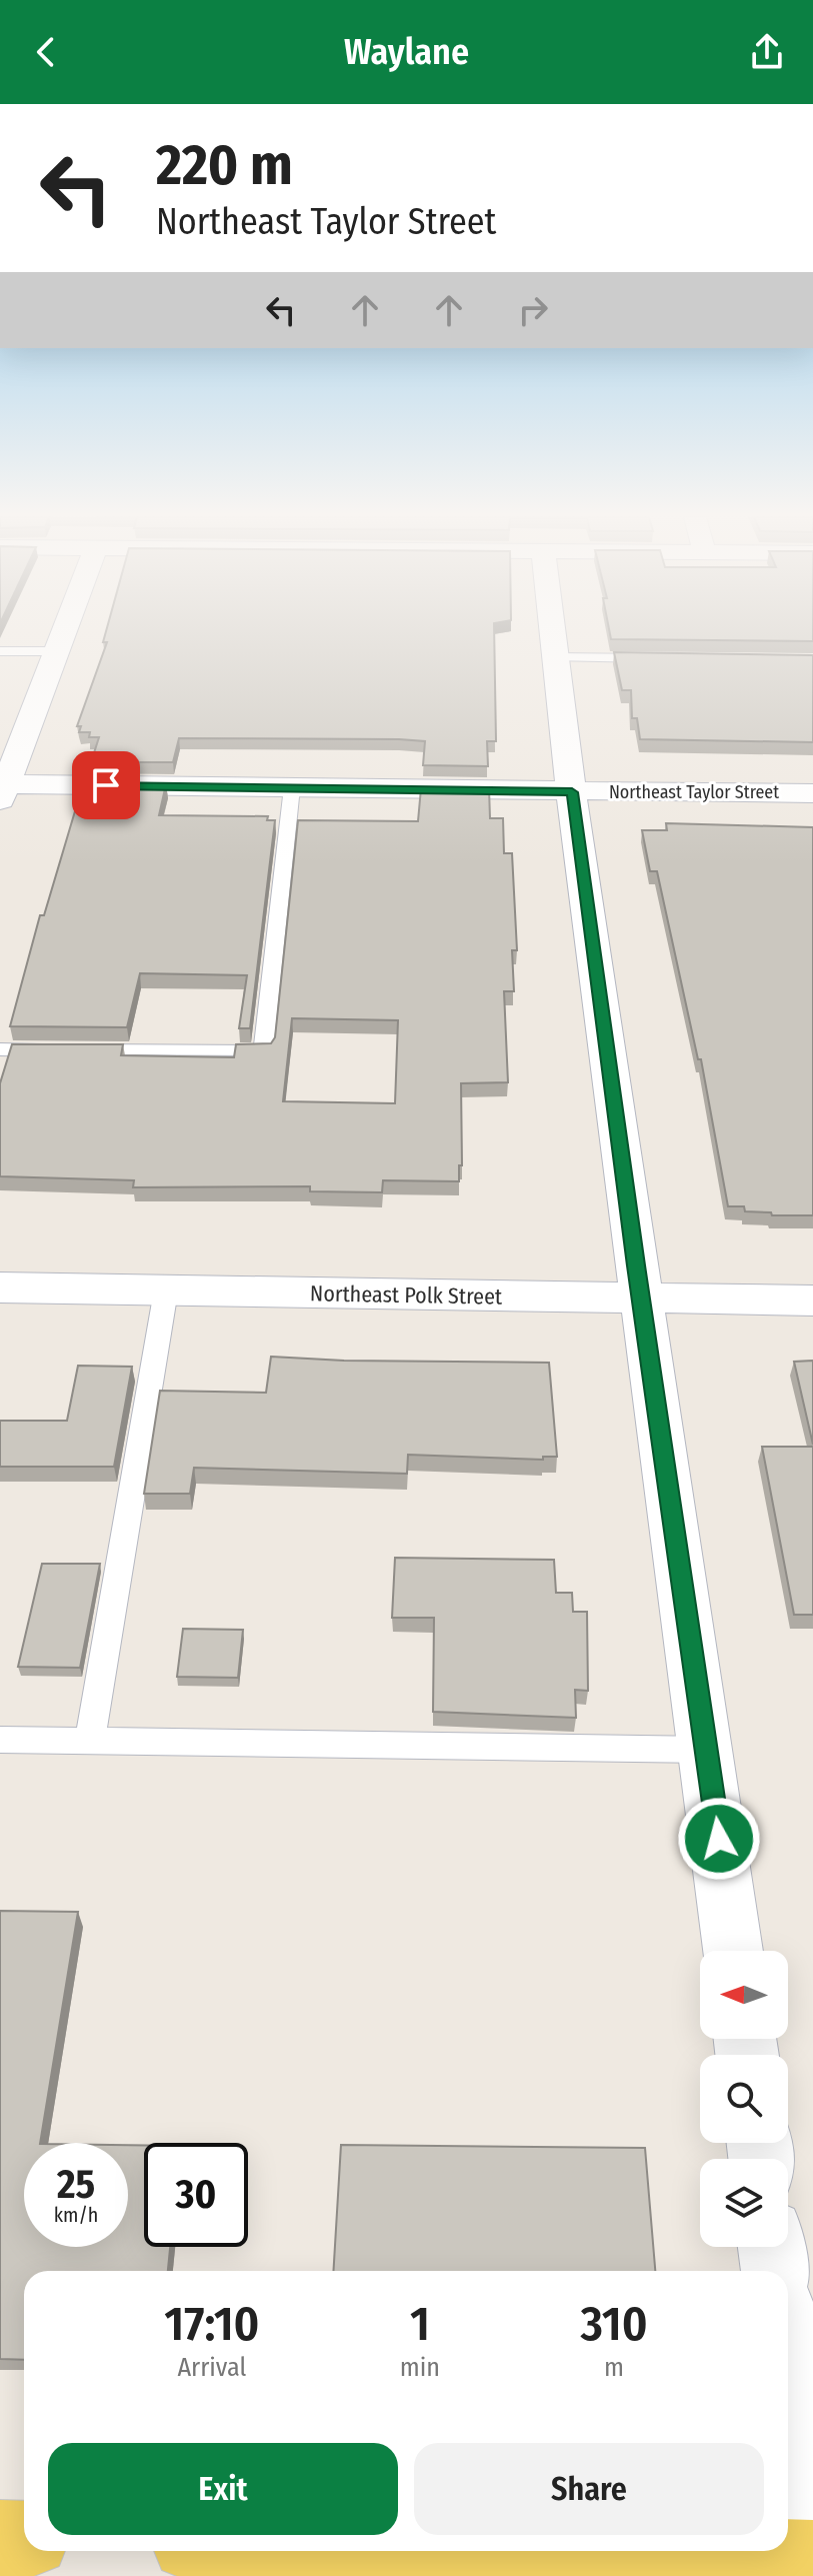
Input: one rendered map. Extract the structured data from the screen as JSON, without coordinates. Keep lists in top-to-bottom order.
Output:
{
  "streets": {
    "street": ["Northeast Taylor Street", "Northeast Polk Street"]
  },
  "north": "left",
  "page": {
    "header": "Waylane",
    "turn": ["220 m", "Northeast Taylor Street"],
    "speed": "25 km/h",
    "limit": "30",
    "eta": [
      "17:10",
      "Arrival",
      "1",
      "min",
      "310",
      "m"
    ],
    "buttons": ["Exit", "Share"]
  }
}
